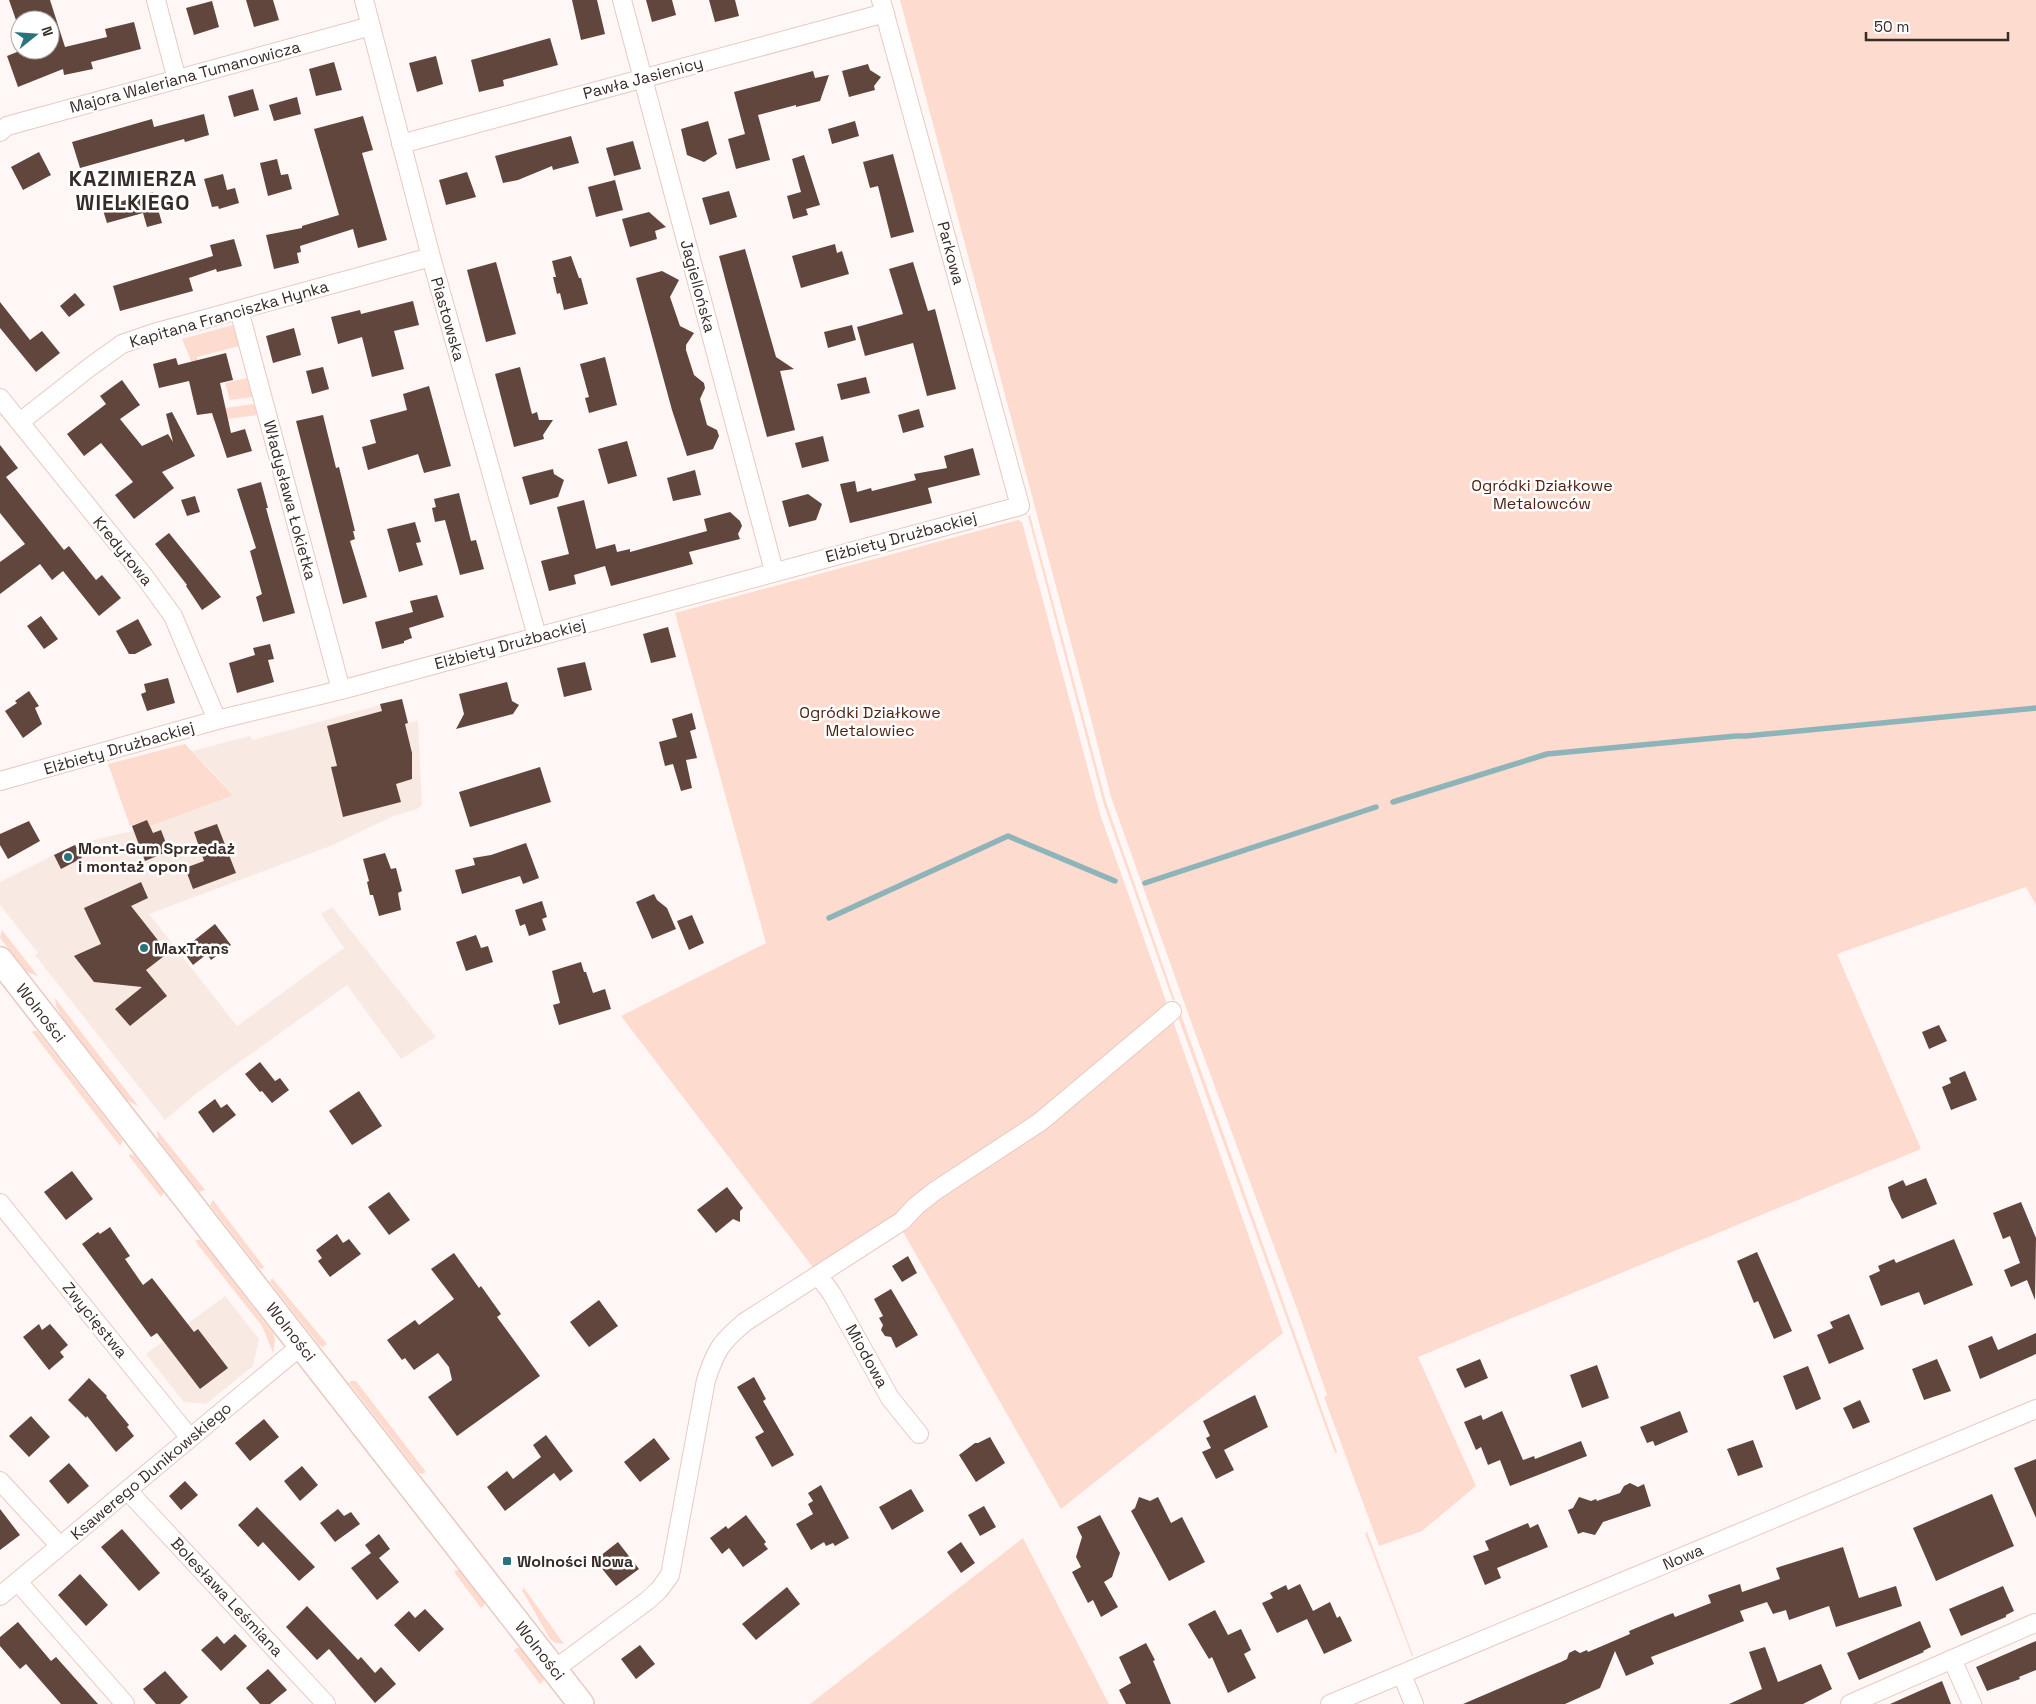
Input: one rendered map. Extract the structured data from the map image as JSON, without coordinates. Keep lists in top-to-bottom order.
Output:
{
  "streets": {
    "main road": ["Wolności"],
    "street": [
      "Majora Waleriana Tumanowicza",
      "Pawła Jasienicy",
      "Parkowa",
      "Jagiellońska",
      "Kapitana Franciszka Hynka",
      "Piastowska",
      "Władysława Łokietka",
      "Elżbiety Drużbackiej",
      "Kredytowa",
      "Zwycięstwa",
      "Miodowa",
      "Ksawerego Dunikowskiego",
      "Nowa",
      "Bolesława Leśmiana"
    ]
  },
  "crossings": [
    ["Majora Waleriana Tumanowicza", "Piastowska"],
    ["Pawła Jasienicy", "Parkowa"],
    ["Pawła Jasienicy", "Jagiellońska"],
    ["Pawła Jasienicy", "Piastowska"],
    ["Parkowa", "Elżbiety Drużbackiej"],
    ["Jagiellońska", "Elżbiety Drużbackiej"],
    ["Kapitana Franciszka Hynka", "Piastowska"],
    ["Kapitana Franciszka Hynka", "Władysława Łokietka"],
    ["Kapitana Franciszka Hynka", "Kredytowa"],
    ["Piastowska", "Elżbiety Drużbackiej"],
    ["Władysława Łokietka", "Elżbiety Drużbackiej"],
    ["Elżbiety Drużbackiej", "Kredytowa"],
    ["Wolności", "Ksawerego Dunikowskiego"],
    ["Zwycięstwa", "Ksawerego Dunikowskiego"],
    ["Ksawerego Dunikowskiego", "Bolesława Leśmiana"]
  ],
  "districts": ["KAZIMIERZA WIELKIEGO"],
  "parks": ["Ogródki Działkowe Metalowców", "Ogródki Działkowe Metalowiec"],
  "places": {
    "other": ["Mont-Gum Sprzedaż i montaż opon", "MaxTrans"],
    "transit": ["Wolności Nowa"]
  },
  "scale_bar": "50 m",
  "north": "right"
}
